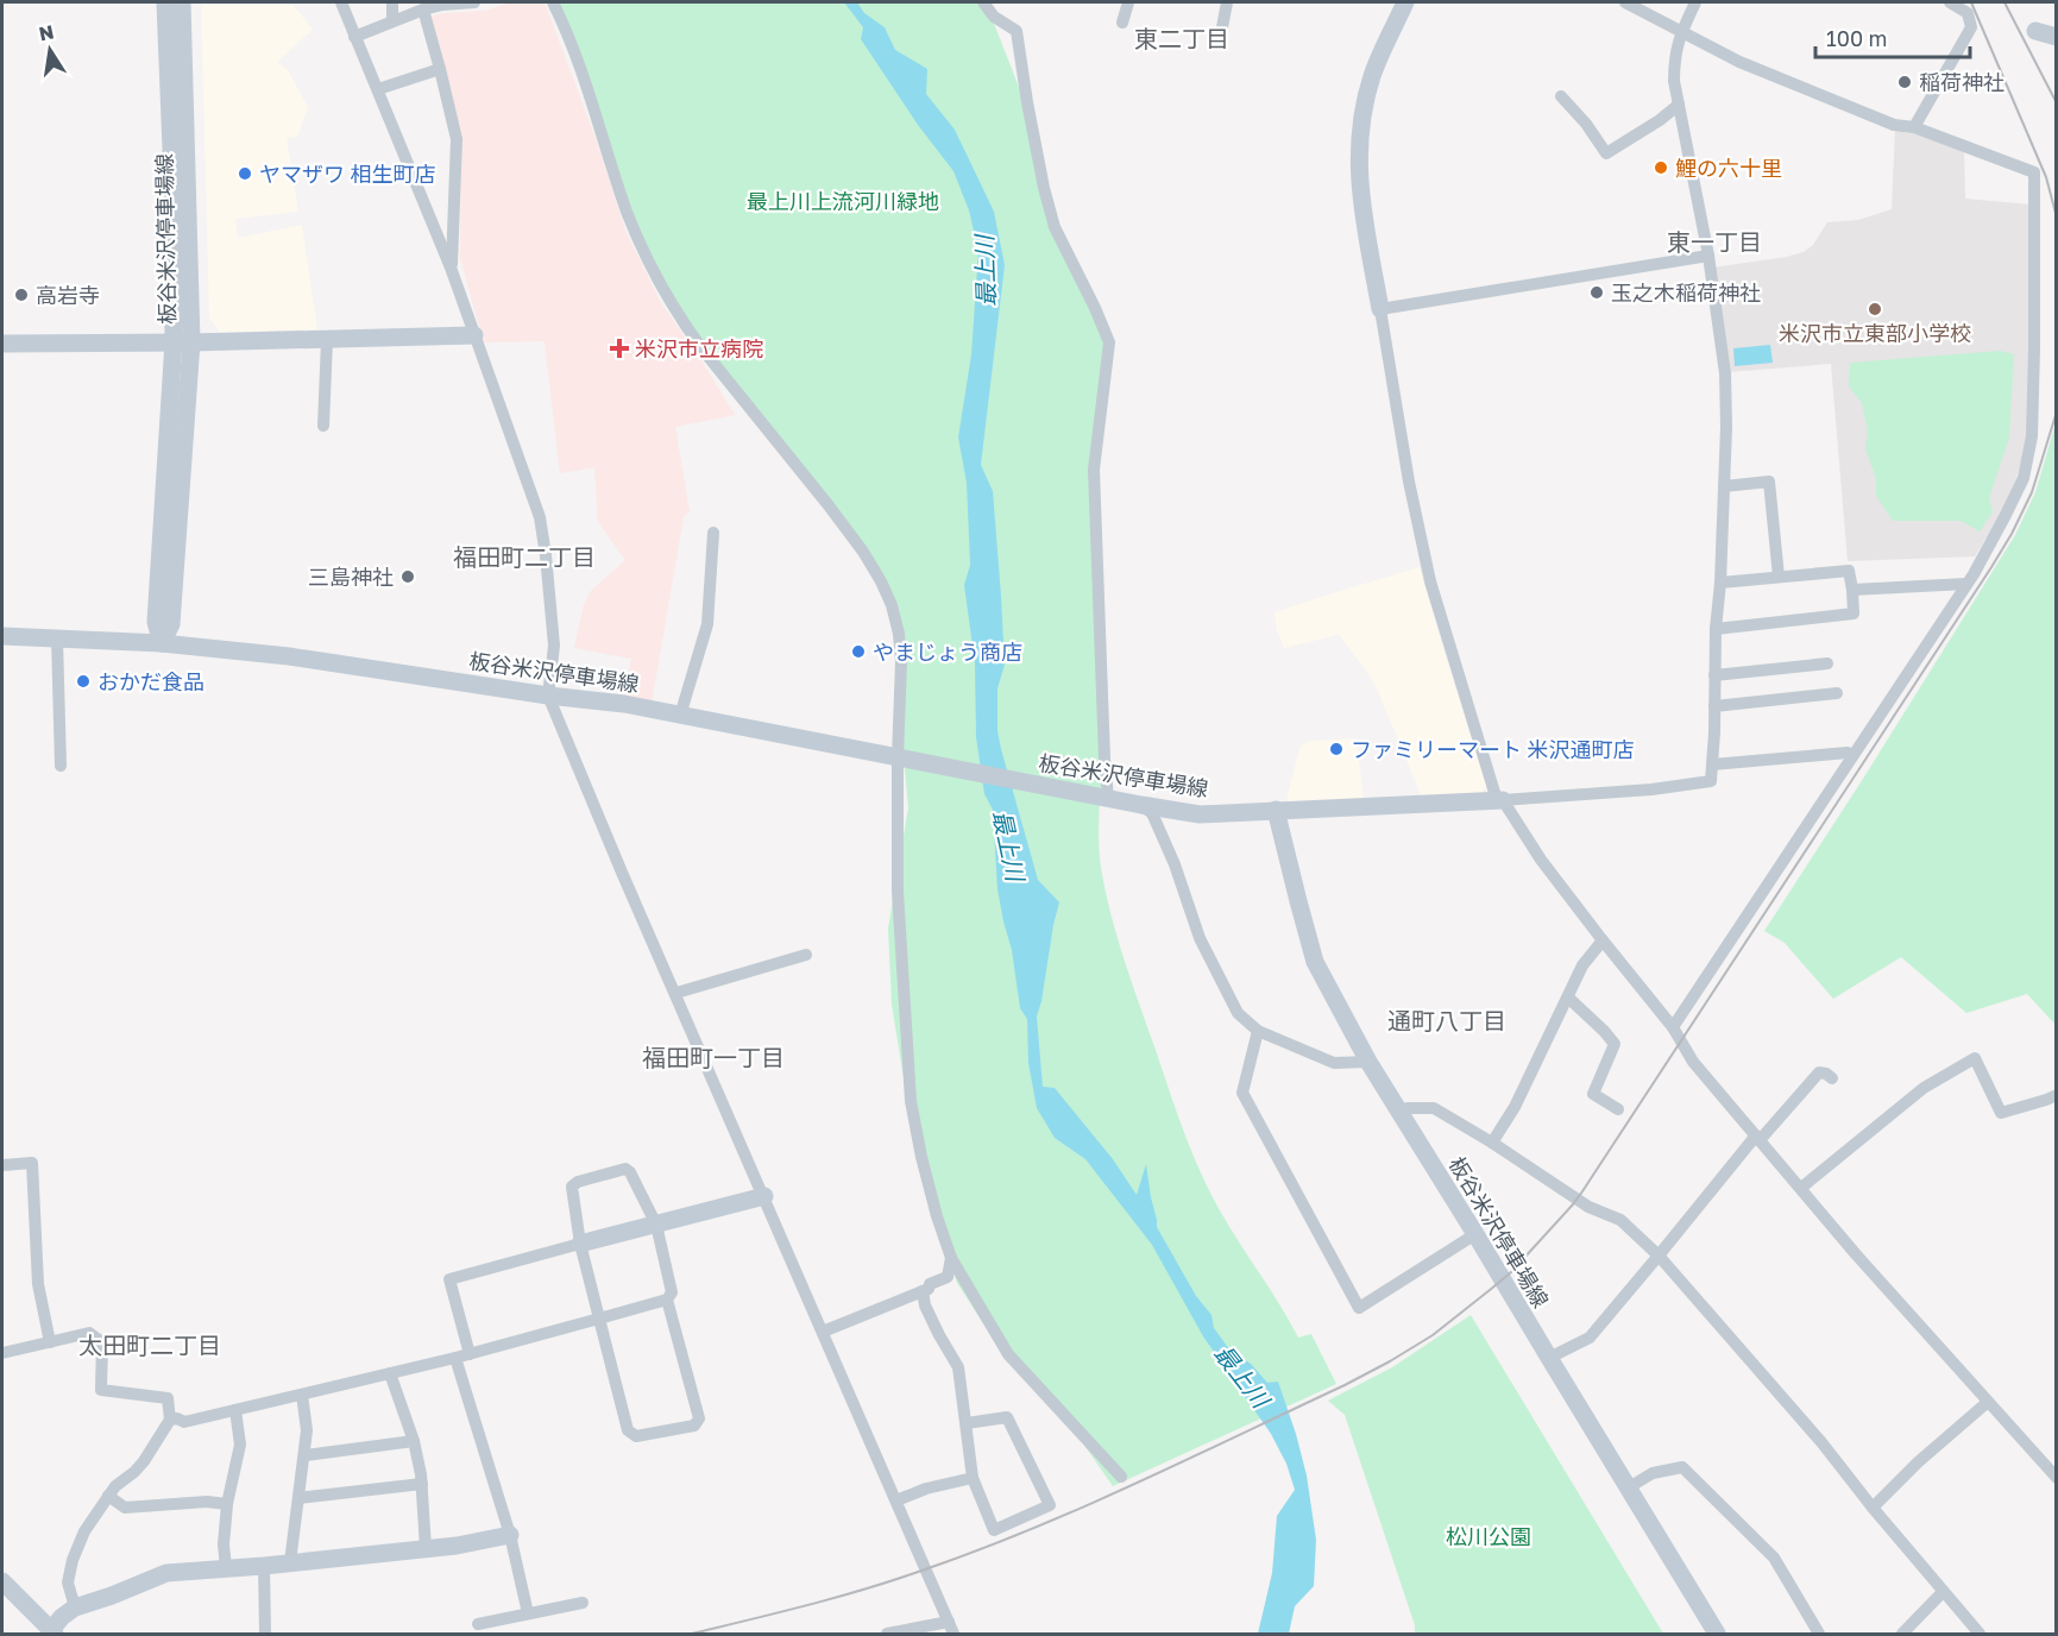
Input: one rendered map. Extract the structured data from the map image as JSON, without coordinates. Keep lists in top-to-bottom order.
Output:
{
  "streets": {
    "main road": ["板谷米沢停車場線"]
  },
  "districts": [
    "東二丁目",
    "東一丁目",
    "福田町二丁目",
    "通町八丁目",
    "福田町一丁目",
    "太田町二丁目"
  ],
  "water": ["最上川"],
  "parks": ["最上川上流河川緑地", "松川公園"],
  "places": {
    "other": [
      "稲荷神社",
      "鯉の六十里",
      "ヤマザワ 相生町店",
      "玉之木稲荷神社",
      "高岩寺",
      "米沢市立東部小学校",
      "三島神社",
      "やまじょう商店",
      "おかだ食品",
      "ファミリーマート 米沢通町店"
    ],
    "health": ["米沢市立病院"]
  },
  "scale_bar": "100 m",
  "north": "top"
}
